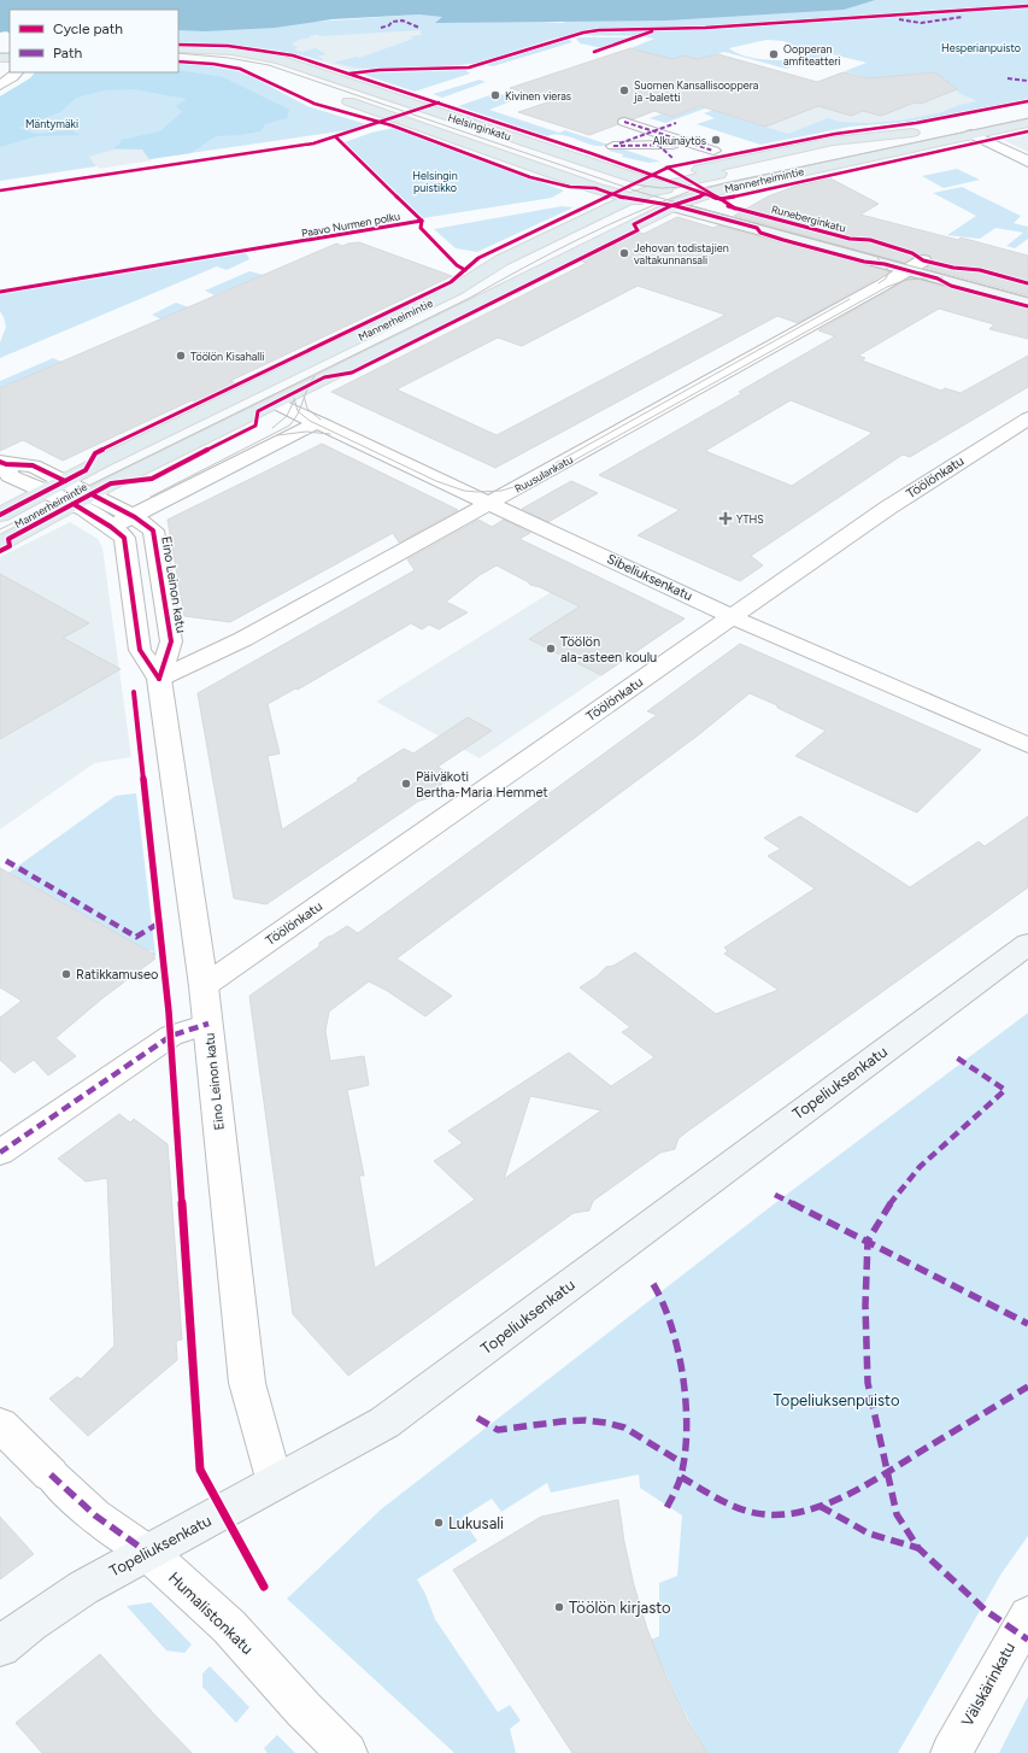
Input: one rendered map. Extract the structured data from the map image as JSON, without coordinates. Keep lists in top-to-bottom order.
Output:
{
  "streets": {
    "main road": [
      "Helsinginkatu",
      "Mannerheimintie",
      "Runeberginkatu",
      "Topeliuksenkatu"
    ],
    "street": [
      "Ruusulankatu",
      "Töölönkatu",
      "Sibeliuksenkatu",
      "Eino Leinon katu",
      "Humalistonkatu",
      "Välskärinkatu"
    ],
    "cycle path": ["Paavo Nurmen polku"]
  },
  "crossings": [
    ["Helsinginkatu", "Mannerheimintie"],
    ["Helsinginkatu", "Runeberginkatu"],
    ["Mannerheimintie", "Runeberginkatu"],
    ["Mannerheimintie", "Sibeliuksenkatu"],
    ["Mannerheimintie", "Eino Leinon katu"],
    ["Runeberginkatu", "Ruusulankatu"],
    ["Ruusulankatu", "Sibeliuksenkatu"],
    ["Ruusulankatu", "Eino Leinon katu"],
    ["Töölönkatu", "Sibeliuksenkatu"],
    ["Töölönkatu", "Eino Leinon katu"],
    ["Eino Leinon katu", "Topeliuksenkatu"],
    ["Topeliuksenkatu", "Humalistonkatu"]
  ],
  "parks": [
    "Hesperianpuisto",
    "Mäntymäki",
    "Helsingin puistikko",
    "Topeliuksenpuisto"
  ],
  "places": {
    "other": [
      "Oopperan amfiteatteri",
      "Suomen Kansallisooppera ja -baletti",
      "Kivinen vieras",
      "Alkunäytös",
      "Jehovan todistajien valtakunnansali",
      "Töölön Kisahalli",
      "Töölön ala-asteen koulu",
      "Päiväkoti Bertha-Maria Hemmet",
      "Ratikkamuseo",
      "Lukusali",
      "Töölön kirjasto"
    ],
    "health": ["YTHS"]
  },
  "legend": ["Cycle path", "Path"]
}
